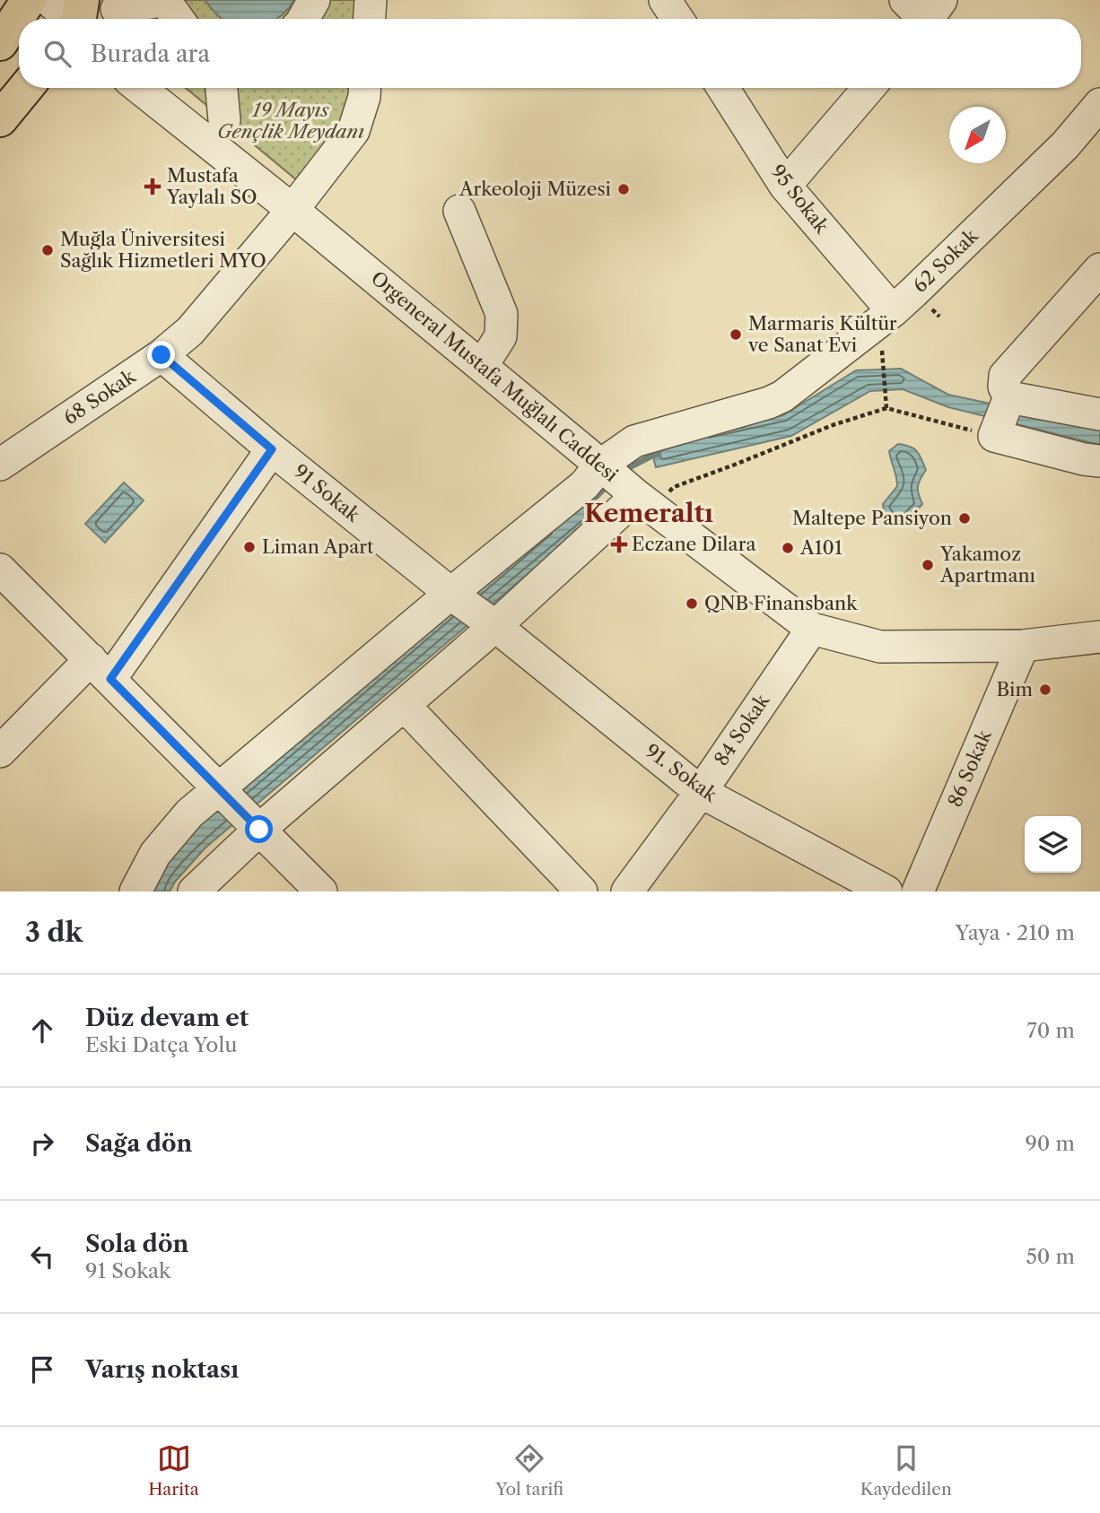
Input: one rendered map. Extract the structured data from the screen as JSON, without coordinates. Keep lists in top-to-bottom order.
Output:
{
  "streets": {
    "street": [
      "95 Sokak",
      "62 Sokak",
      "Orgeneral Mustafa Muğlalı Caddesi",
      "68 Sokak",
      "91 Sokak",
      "84 Sokak",
      "86 Sokak",
      "91. Sokak"
    ]
  },
  "crossings": [
    ["95 Sokak", "62 Sokak"],
    ["62 Sokak", "Orgeneral Mustafa Muğlalı Caddesi"],
    ["Orgeneral Mustafa Muğlalı Caddesi", "68 Sokak"],
    ["Orgeneral Mustafa Muğlalı Caddesi", "84 Sokak"],
    ["Orgeneral Mustafa Muğlalı Caddesi", "86 Sokak"],
    ["68 Sokak", "91 Sokak"],
    ["91 Sokak", "91. Sokak"],
    ["84 Sokak", "91. Sokak"]
  ],
  "districts": ["Kemeraltı"],
  "parks": ["19 Mayıs Gençlik Meydanı"],
  "places": {
    "health": ["Mustafa Yaylalı SO", "Eczane Dilara"],
    "other": [
      "Arkeoloji Müzesi",
      "Muğla Üniversitesi Sağlık Hizmetleri MYO",
      "Marmaris Kültür ve Sanat Evi",
      "Maltepe Pansiyon",
      "Liman Apart",
      "A101",
      "Yakamoz Apartmanı",
      "QNB Finansbank",
      "Bim"
    ]
  },
  "north": "bottom left",
  "page": {
    "search": "Burada ara",
    "heading": ["3 dk", "Yaya · 210 m"],
    "list": [
      ["Düz devam et", "Eski Datça Yolu", "70 m"],
      ["Sağa dön", "90 m"],
      ["Sola dön", "91 Sokak", "50 m"],
      "Varış noktası"
    ],
    "nav": ["Harita", "Yol tarifi", "Kaydedilen"]
  }
}
